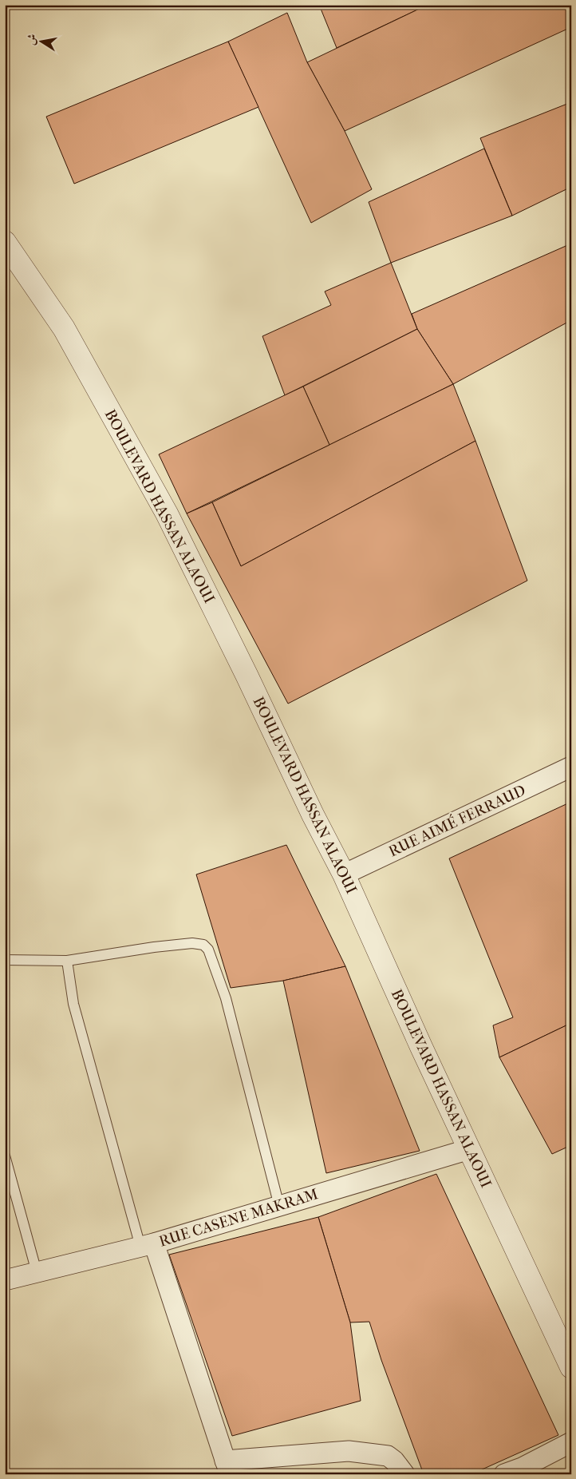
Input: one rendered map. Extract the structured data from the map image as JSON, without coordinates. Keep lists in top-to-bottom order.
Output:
{
  "streets": {
    "street": ["BOULEVARD HASSAN ALAOUI", "RUE AIMÉ FERRAUD", "RUE CASENE MAKRAM"]
  },
  "crossings": [
    ["BOULEVARD HASSAN ALAOUI", "RUE AIMÉ FERRAUD"],
    ["BOULEVARD HASSAN ALAOUI", "RUE CASENE MAKRAM"]
  ],
  "north": "left"
}
